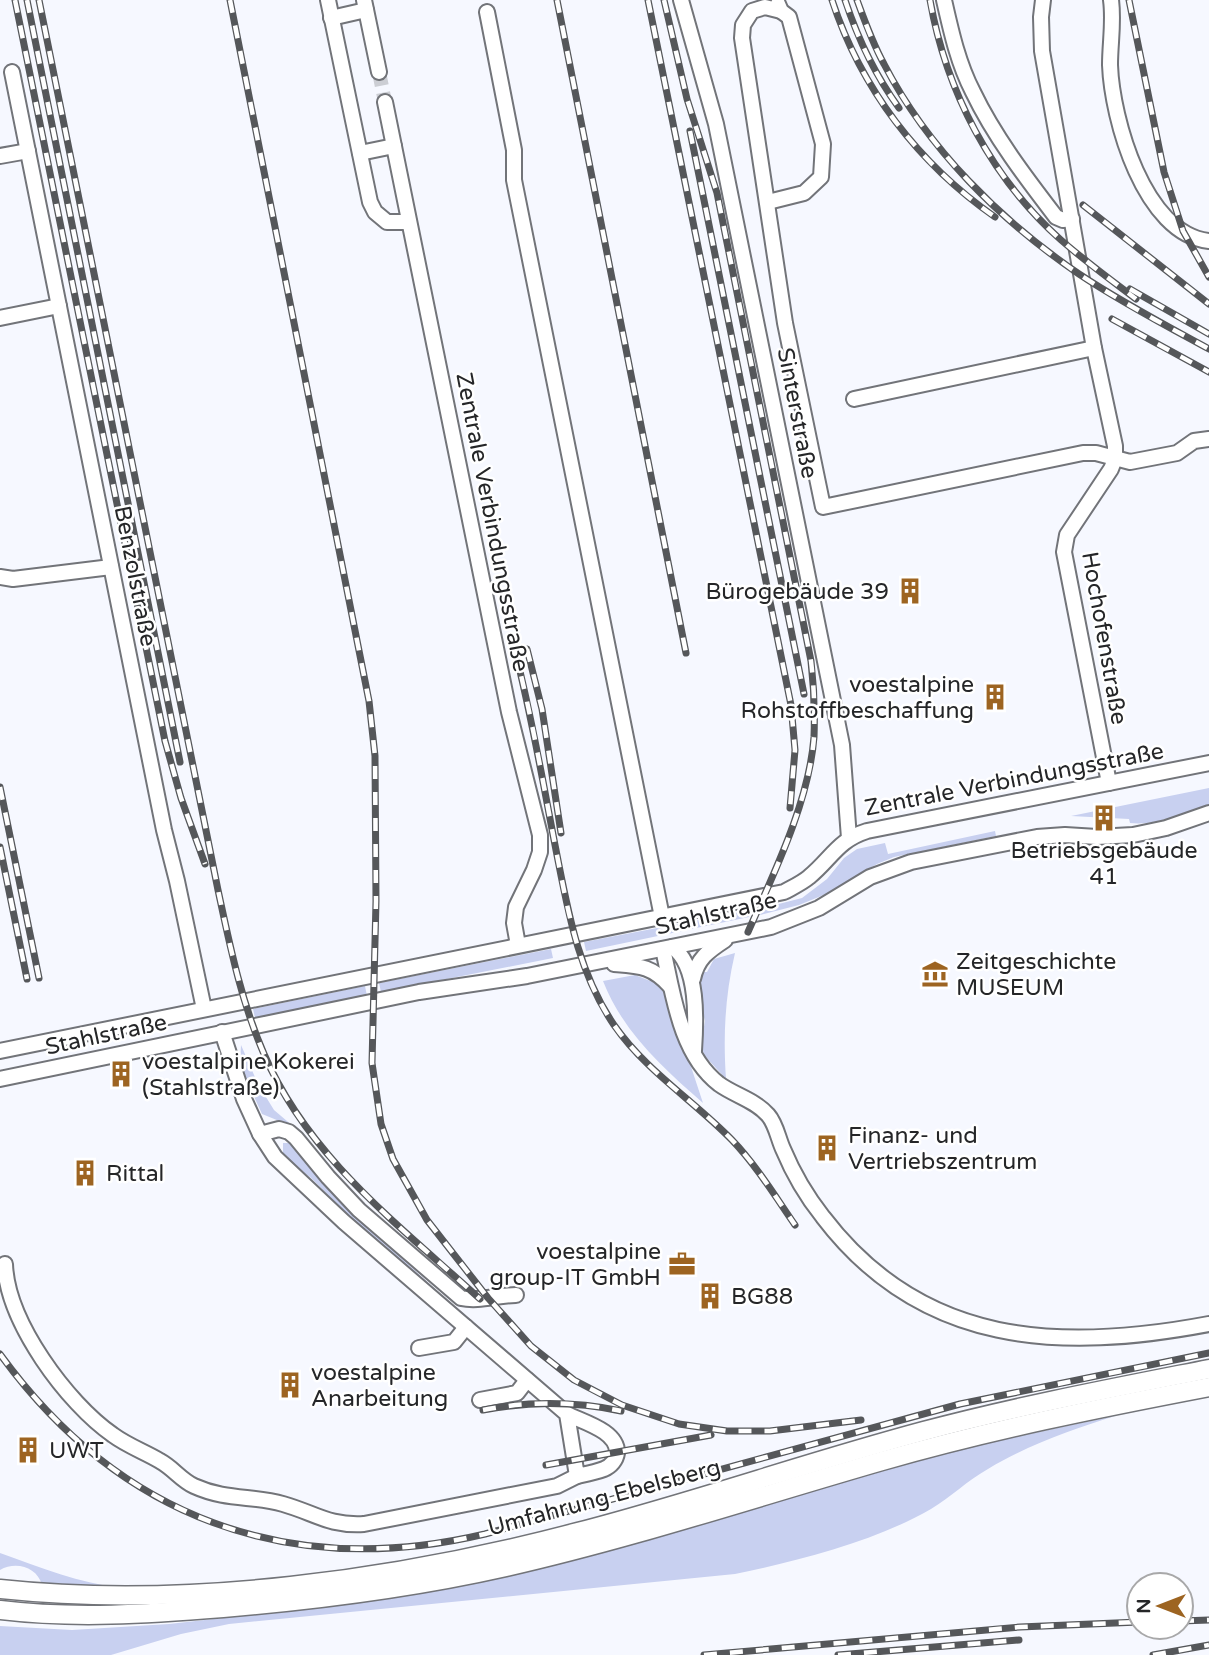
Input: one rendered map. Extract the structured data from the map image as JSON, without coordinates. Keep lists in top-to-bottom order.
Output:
{
  "streets": {
    "main road": ["Umfahrung Ebelsberg"],
    "street": [
      "Sinterstraße",
      "Zentrale Verbindungsstraße",
      "Benzolstraße",
      "Hochofenstraße",
      "Stahlstraße"
    ]
  },
  "crossings": [
    ["Sinterstraße", "Zentrale Verbindungsstraße"],
    ["Zentrale Verbindungsstraße", "Benzolstraße"],
    ["Zentrale Verbindungsstraße", "Hochofenstraße"]
  ],
  "places": {
    "building": [
      "Bürogebäude 39",
      "voestalpine Rohstoffbeschaffung",
      "Betriebsgebäude 41",
      "voestalpine Kokerei (Stahlstraße)",
      "Finanz- und Vertriebszentrum",
      "Rittal",
      "BG88",
      "voestalpine Anarbeitung",
      "UWT"
    ],
    "museum": ["Zeitgeschichte MUSEUM"],
    "office": ["voestalpine group-IT GmbH"]
  },
  "north": "left"
}
